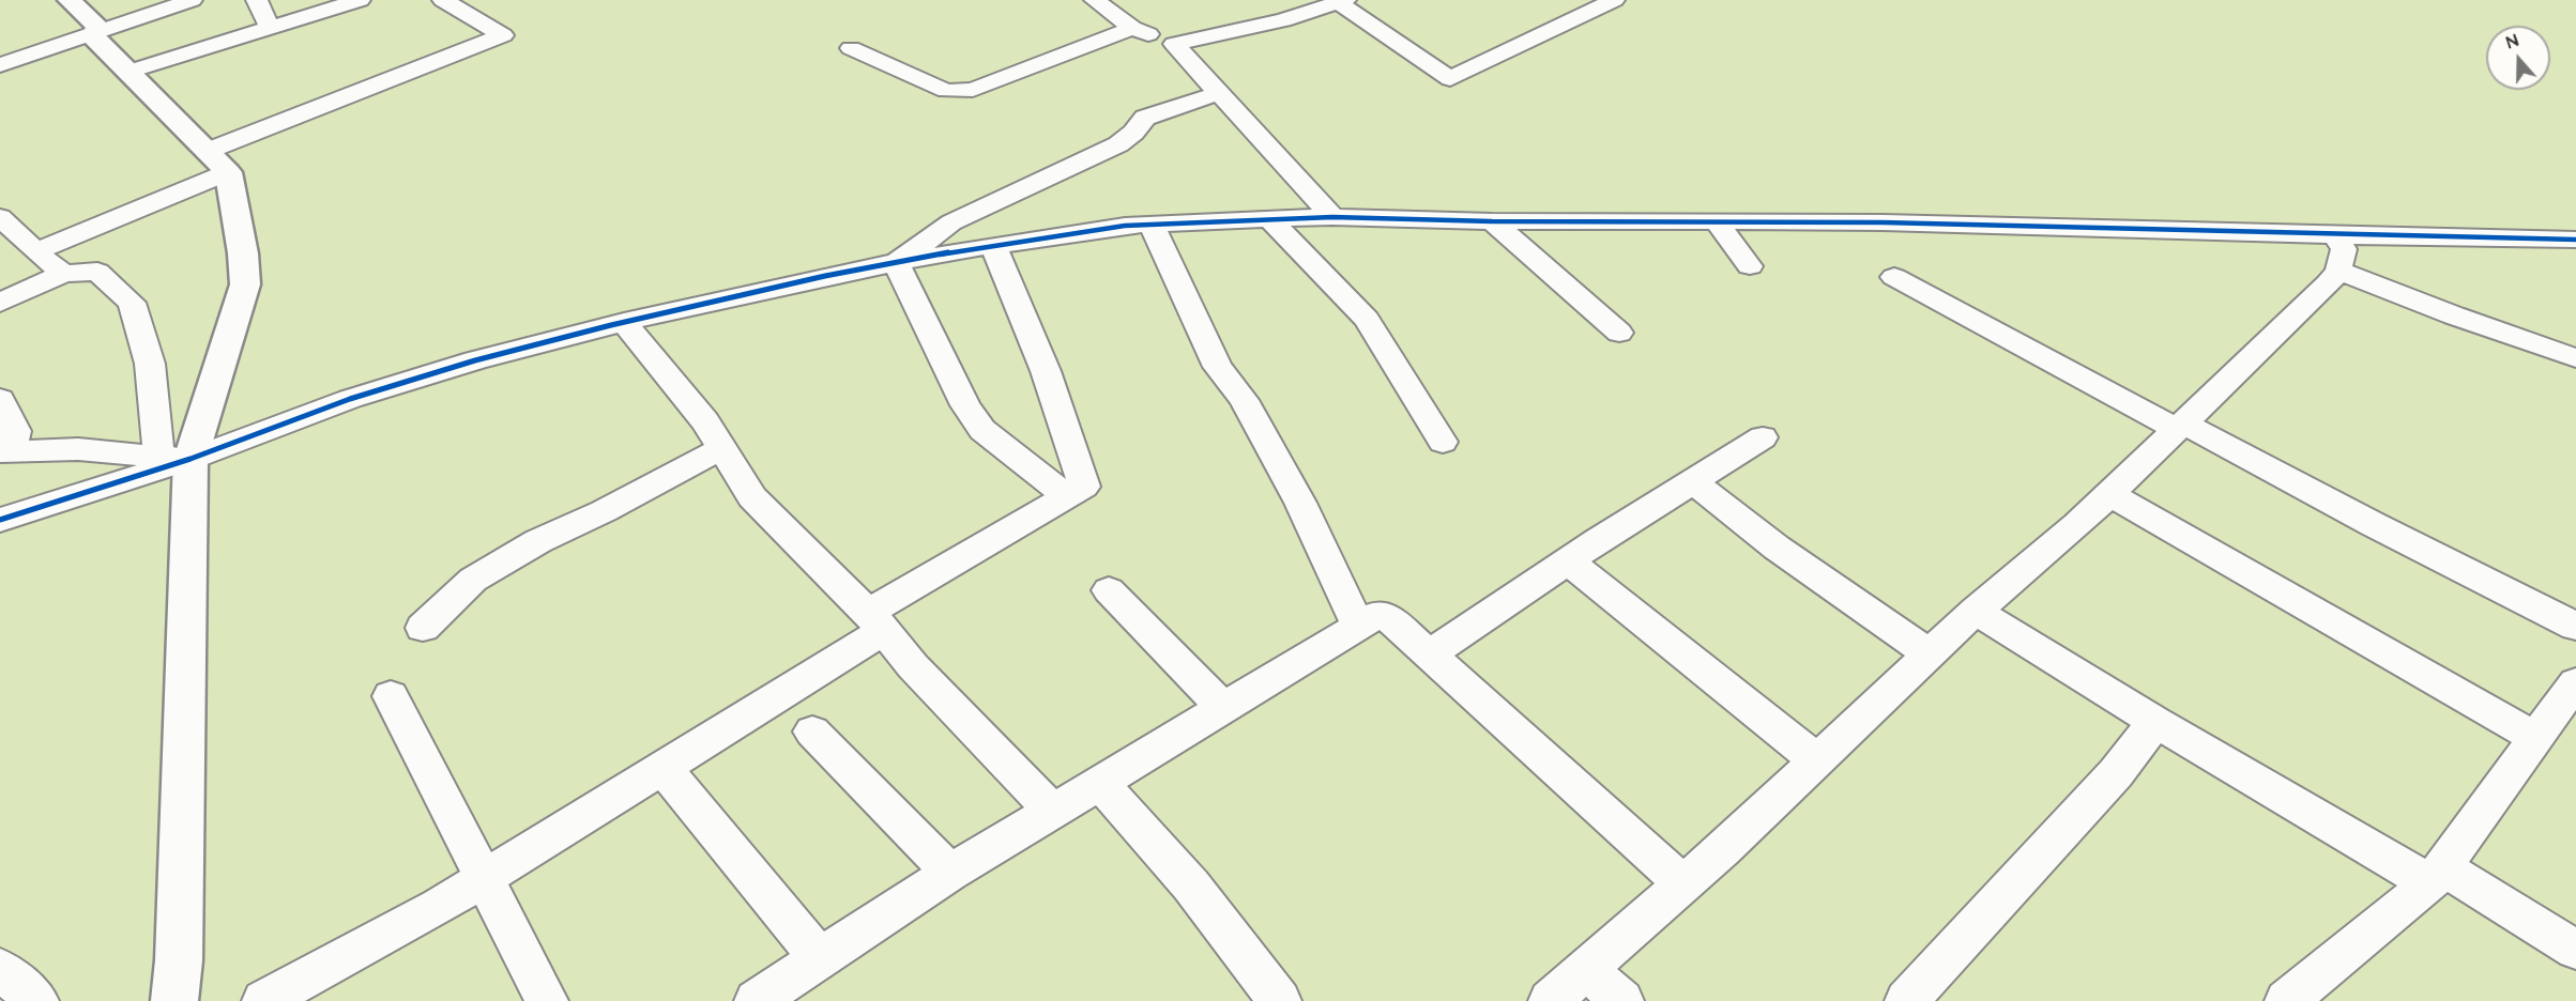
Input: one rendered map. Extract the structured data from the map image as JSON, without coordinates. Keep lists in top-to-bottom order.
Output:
{
  "north": "top"
}
